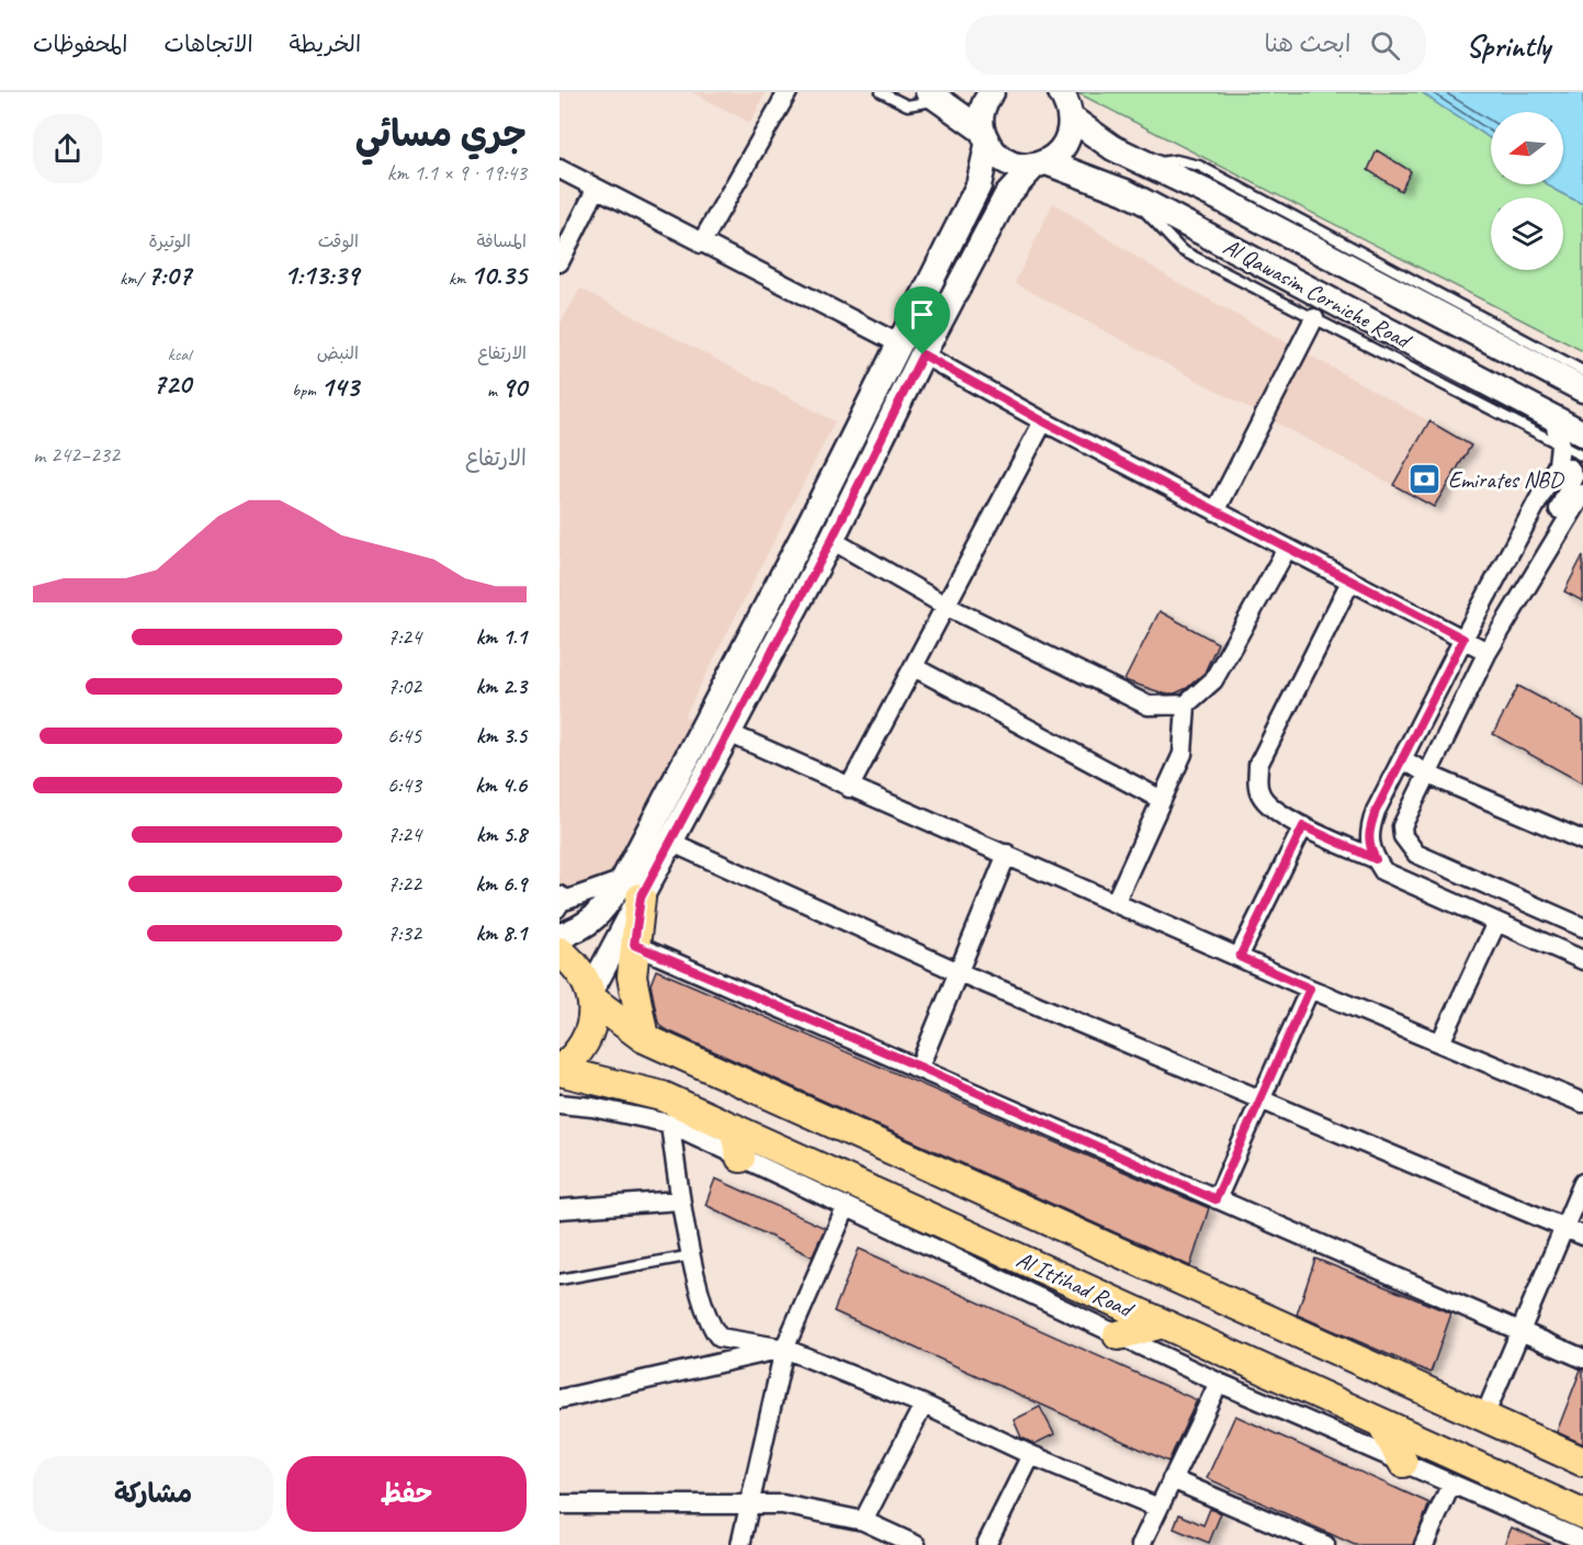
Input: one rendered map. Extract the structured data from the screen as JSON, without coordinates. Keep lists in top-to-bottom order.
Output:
{
  "streets": {
    "main road": ["Al Ittihad Road"],
    "street": ["Al Qawasim Corniche Road"]
  },
  "places": {
    "bank": ["Emirates NBD"]
  },
  "north": "left",
  "page": {
    "header": "Sprintly",
    "search": "ابحث هنا",
    "nav": ["الخريطة", "الاتجاهات", "المحفوظات"],
    "heading": ["جري مسائي", "19:43 · 9 × 1.1 km"],
    "stats": [
      ["المسافة", "10.35 km"],
      ["الوقت", "1:13:39"],
      ["الوتيرة", "7:07 /km"],
      ["الارتفاع", "90 m"],
      ["النبض", "143 bpm"],
      ["kcal", "720"]
    ],
    "chart": ["الارتفاع", "232–242 m"],
    "list": [
      {
        "name": "1.1 km",
        "note": "7:24"
      },
      {
        "name": "2.3 km",
        "note": "7:02"
      },
      {
        "name": "3.5 km",
        "note": "6:45"
      },
      {
        "name": "4.6 km",
        "note": "6:43"
      },
      {
        "name": "5.8 km",
        "note": "7:24"
      },
      {
        "name": "6.9 km",
        "note": "7:22"
      },
      {
        "name": "8.1 km",
        "note": "7:32"
      }
    ],
    "buttons": ["حفظ", "مشاركة"]
  }
}
